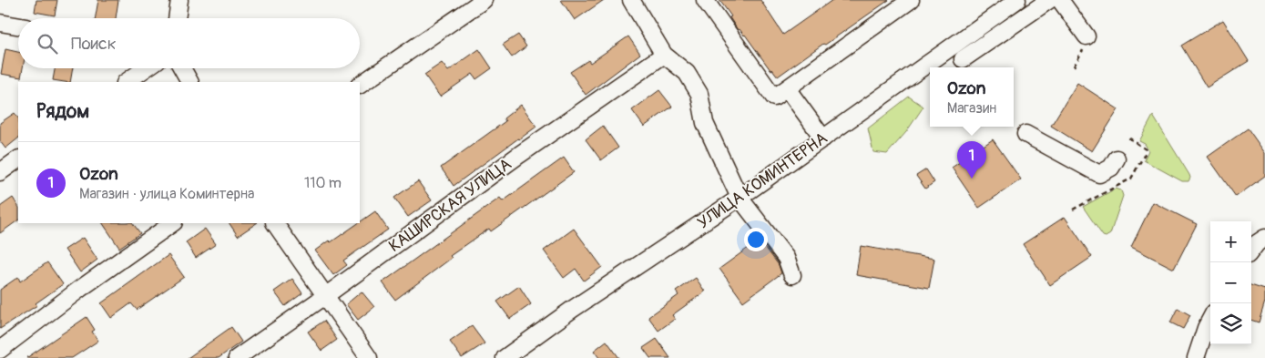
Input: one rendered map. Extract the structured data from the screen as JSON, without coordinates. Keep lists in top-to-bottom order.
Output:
{
  "streets": {
    "street": ["УЛИЦА КОМИНТЕРНА", "КАШИРСКАЯ УЛИЦА"]
  },
  "page": {
    "search": "Поиск",
    "popup": ["Ozon", "Магазин"],
    "heading": "Рядом",
    "pins": "1",
    "list": [
      {
        "mark": "1",
        "name": "Ozon",
        "note": "Магазин · улица Коминтерна",
        "value": "110 m"
      }
    ],
    "map_buttons": ["+", "−"]
  }
}
